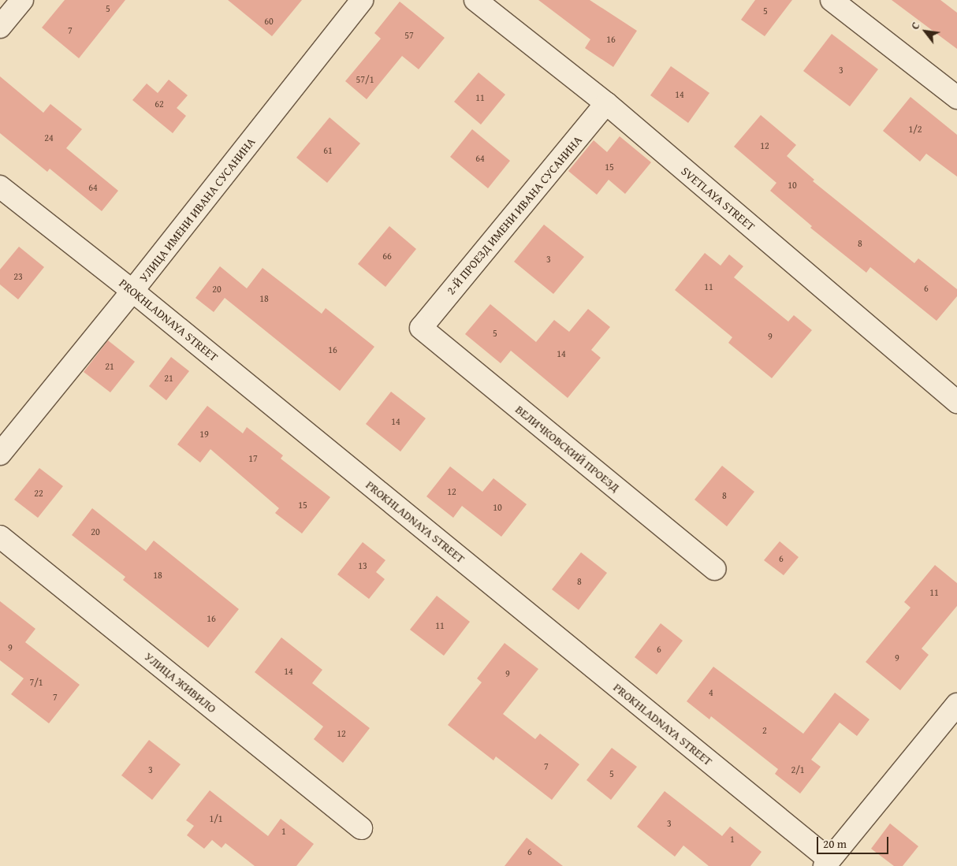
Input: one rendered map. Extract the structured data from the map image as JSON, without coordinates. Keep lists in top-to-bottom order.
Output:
{
  "streets": {
    "street": [
      "SVETLAYA STREET",
      "УЛИЦА ИМЕНИ ИВАНА СУСАНИНА",
      "2-Й ПРОЕЗД ИМЕНИ ИВАНА СУСАНИНА",
      "PROKHLADNAYA STREET",
      "ВЕЛИЧКОВСКИЙ ПРОЕЗД",
      "УЛИЦА ЖИВИЛО"
    ]
  },
  "crossings": [
    ["SVETLAYA STREET", "2-Й ПРОЕЗД ИМЕНИ ИВАНА СУСАНИНА"],
    ["УЛИЦА ИМЕНИ ИВАНА СУСАНИНА", "PROKHLADNAYA STREET"],
    ["2-Й ПРОЕЗД ИМЕНИ ИВАНА СУСАНИНА", "ВЕЛИЧКОВСКИЙ ПРОЕЗД"]
  ],
  "house_numbers": [
    "5",
    "5",
    "60",
    "7",
    "57",
    "16",
    "3",
    "57/1",
    "14",
    "11",
    "62",
    "1/2",
    "24",
    "12",
    "61",
    "64",
    "15",
    "10",
    "64",
    "8",
    "66",
    "3",
    "23",
    "11",
    "6",
    "20",
    "18",
    "5",
    "9",
    "16",
    "14",
    "21",
    "21",
    "14",
    "19",
    "17",
    "12",
    "22",
    "8",
    "15",
    "10",
    "20",
    "6",
    "13",
    "18",
    "8",
    "11",
    "16",
    "11",
    "9",
    "6",
    "9",
    "14",
    "9",
    "7/1",
    "4",
    "7",
    "2",
    "12",
    "7",
    "3",
    "2/1",
    "5",
    "1/1",
    "3",
    "1",
    "1",
    "6"
  ],
  "scale_bar": "20 m",
  "north": "top left"
}
